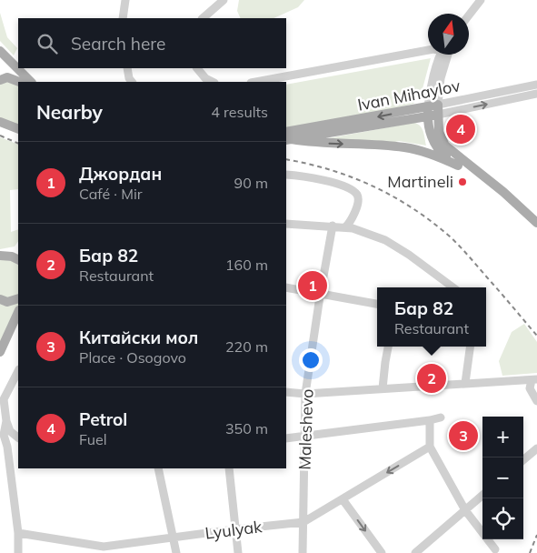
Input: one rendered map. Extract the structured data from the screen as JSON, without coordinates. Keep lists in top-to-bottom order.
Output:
{
  "streets": {
    "main road": ["Ivan Mihaylov"],
    "street": ["Maleshevo", "Lyulyak"]
  },
  "crossings": [
    ["Maleshevo", "Lyulyak"]
  ],
  "places": ["Martineli"],
  "north": "top",
  "page": {
    "search": "Search here",
    "heading": ["Nearby", "4 results"],
    "pins": [
      "4",
      "1",
      "2",
      "3"
    ],
    "list": [
      {
        "mark": "1",
        "name": "Джордан",
        "note": "Café · Mir",
        "value": "90 m"
      },
      {
        "mark": "2",
        "name": "Бар 82",
        "note": "Restaurant",
        "value": "160 m"
      },
      {
        "mark": "3",
        "name": "Китайски мол",
        "note": "Place · Osogovo",
        "value": "220 m"
      },
      {
        "mark": "4",
        "name": "Petrol",
        "note": "Fuel",
        "value": "350 m"
      }
    ],
    "popup": ["Бар 82", "Restaurant"],
    "map_buttons": ["+", "−"]
  }
}
